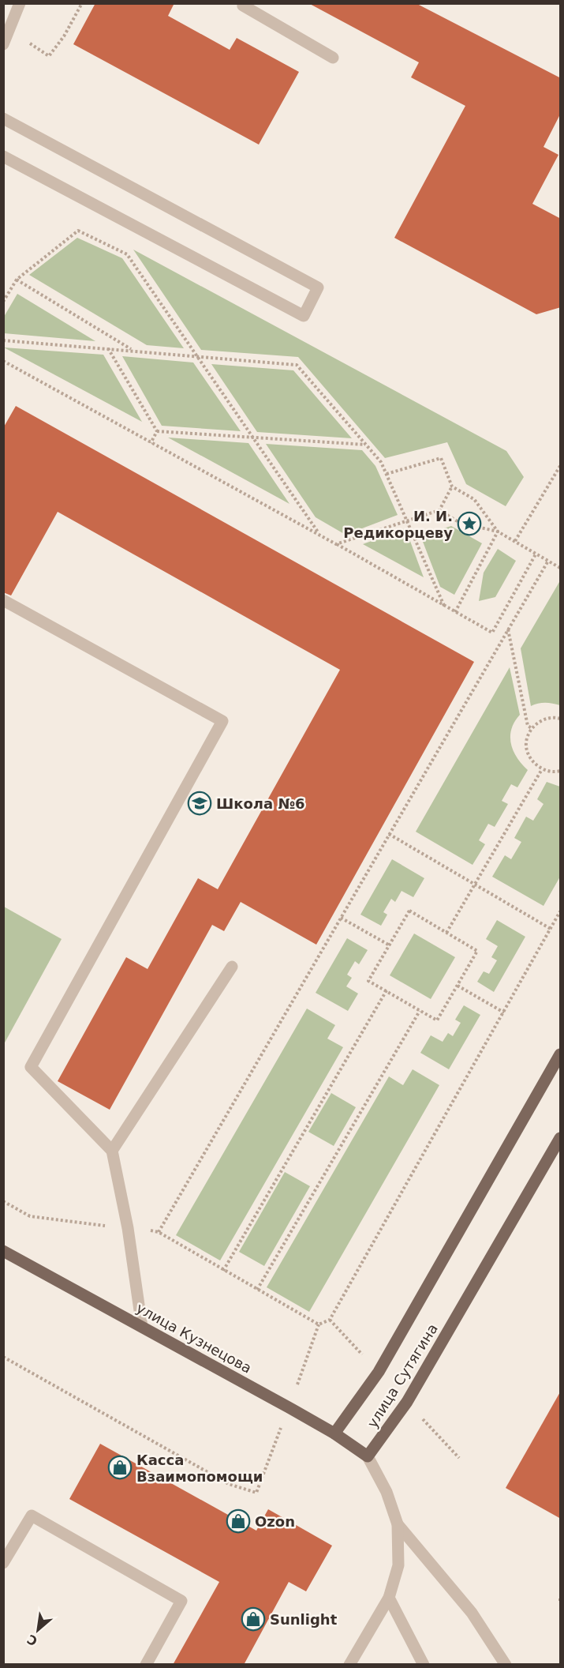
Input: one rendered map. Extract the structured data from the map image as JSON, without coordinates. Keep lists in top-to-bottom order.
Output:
{
  "streets": {
    "main road": ["улица Кузнецова", "улица Сутягина"]
  },
  "crossings": [
    ["улица Кузнецова", "улица Сутягина"]
  ],
  "places": {
    "place": ["И. И. Редикорцеву"],
    "school or university": ["Школа №6"],
    "shop": ["Касса Взаимопомощи", "Ozon", "Sunlight"]
  },
  "north": "bottom left"
}
